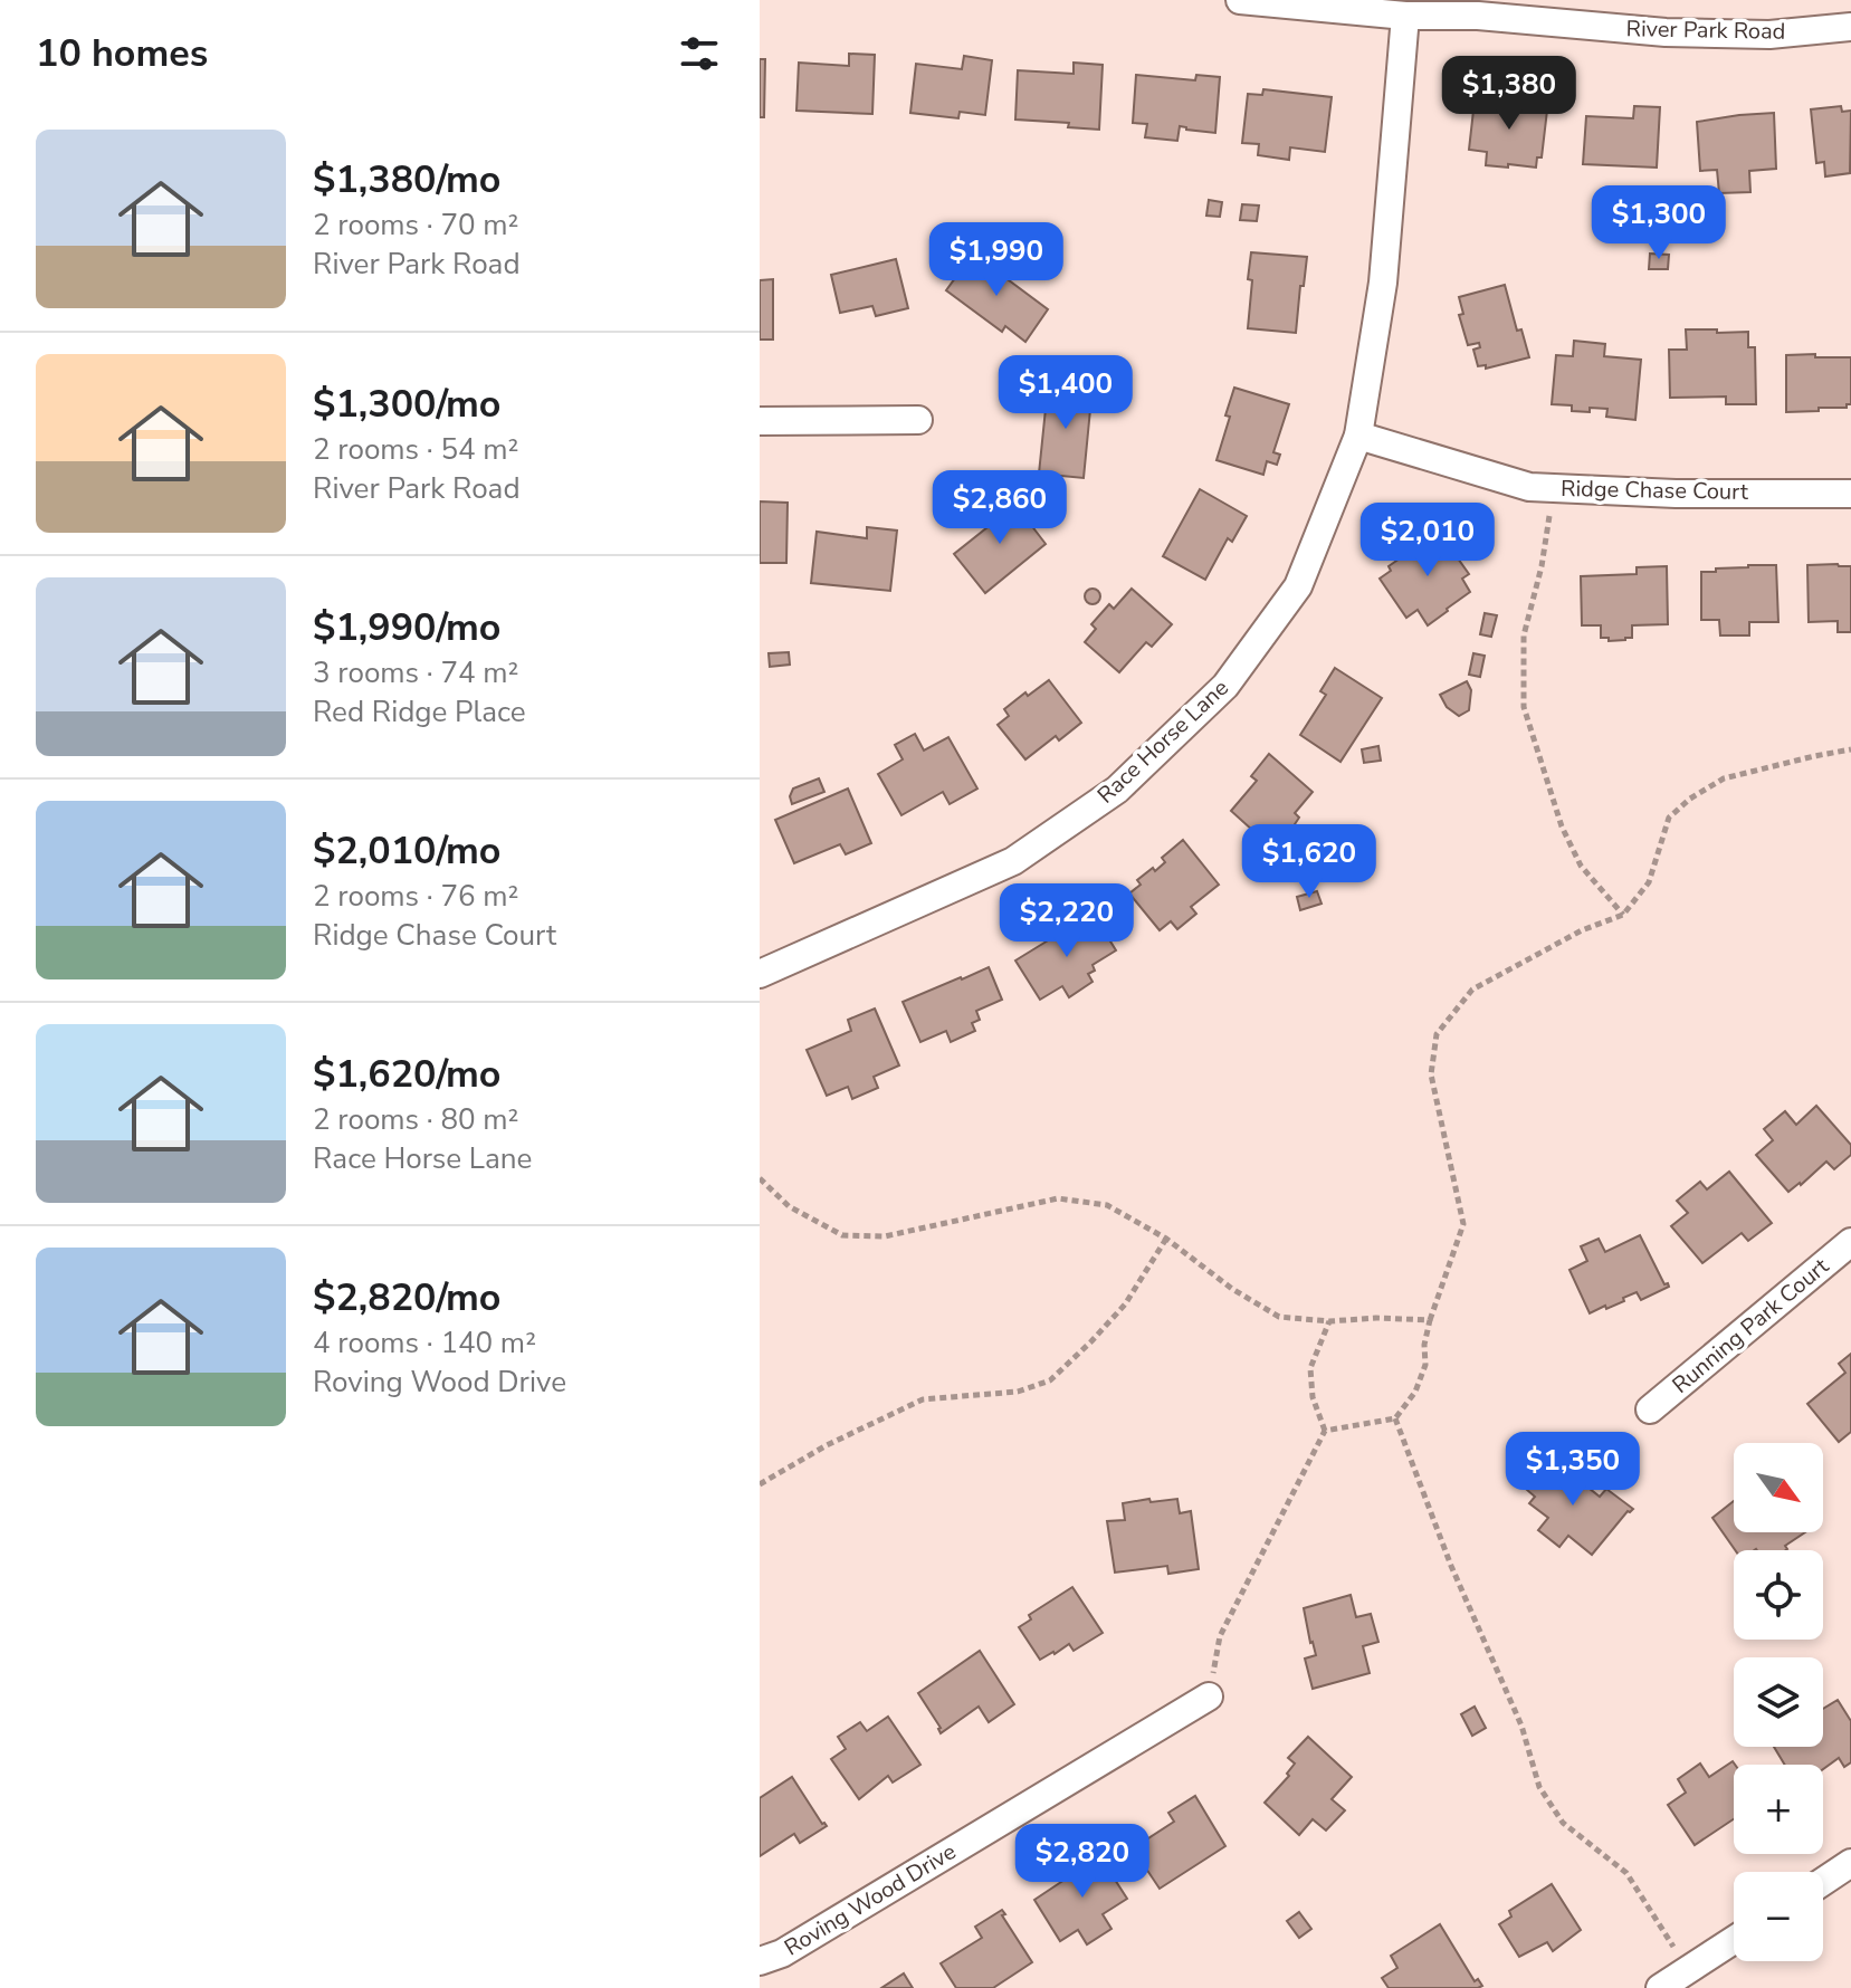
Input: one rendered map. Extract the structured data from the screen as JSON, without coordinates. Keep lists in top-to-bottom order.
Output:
{
  "streets": {
    "street": [
      "River Park Road",
      "Ridge Chase Court",
      "Race Horse Lane",
      "Running Park Court",
      "Roving Wood Drive"
    ]
  },
  "crossings": [
    ["River Park Road", "Race Horse Lane"],
    ["Ridge Chase Court", "Race Horse Lane"]
  ],
  "north": "bottom right",
  "page": {
    "heading": "10 homes",
    "price": [
      "$1,380",
      "$1,300",
      "$1,990",
      "$1,400",
      "$2,860",
      "$2,010",
      "$1,620",
      "$2,220",
      "$1,350",
      "$2,820"
    ],
    "list": [
      {
        "name": "$1,380/mo",
        "note": "2 rooms · 70 m² · River Park Road"
      },
      {
        "name": "$1,300/mo",
        "note": "2 rooms · 54 m² · River Park Road"
      },
      {
        "name": "$1,990/mo",
        "note": "3 rooms · 74 m² · Red Ridge Place"
      },
      {
        "name": "$2,010/mo",
        "note": "2 rooms · 76 m² · Ridge Chase Court"
      },
      {
        "name": "$1,620/mo",
        "note": "2 rooms · 80 m² · Race Horse Lane"
      },
      {
        "name": "$2,820/mo",
        "note": "4 rooms · 140 m² · Roving Wood Drive"
      }
    ],
    "map_buttons": ["+", "−"]
  }
}
